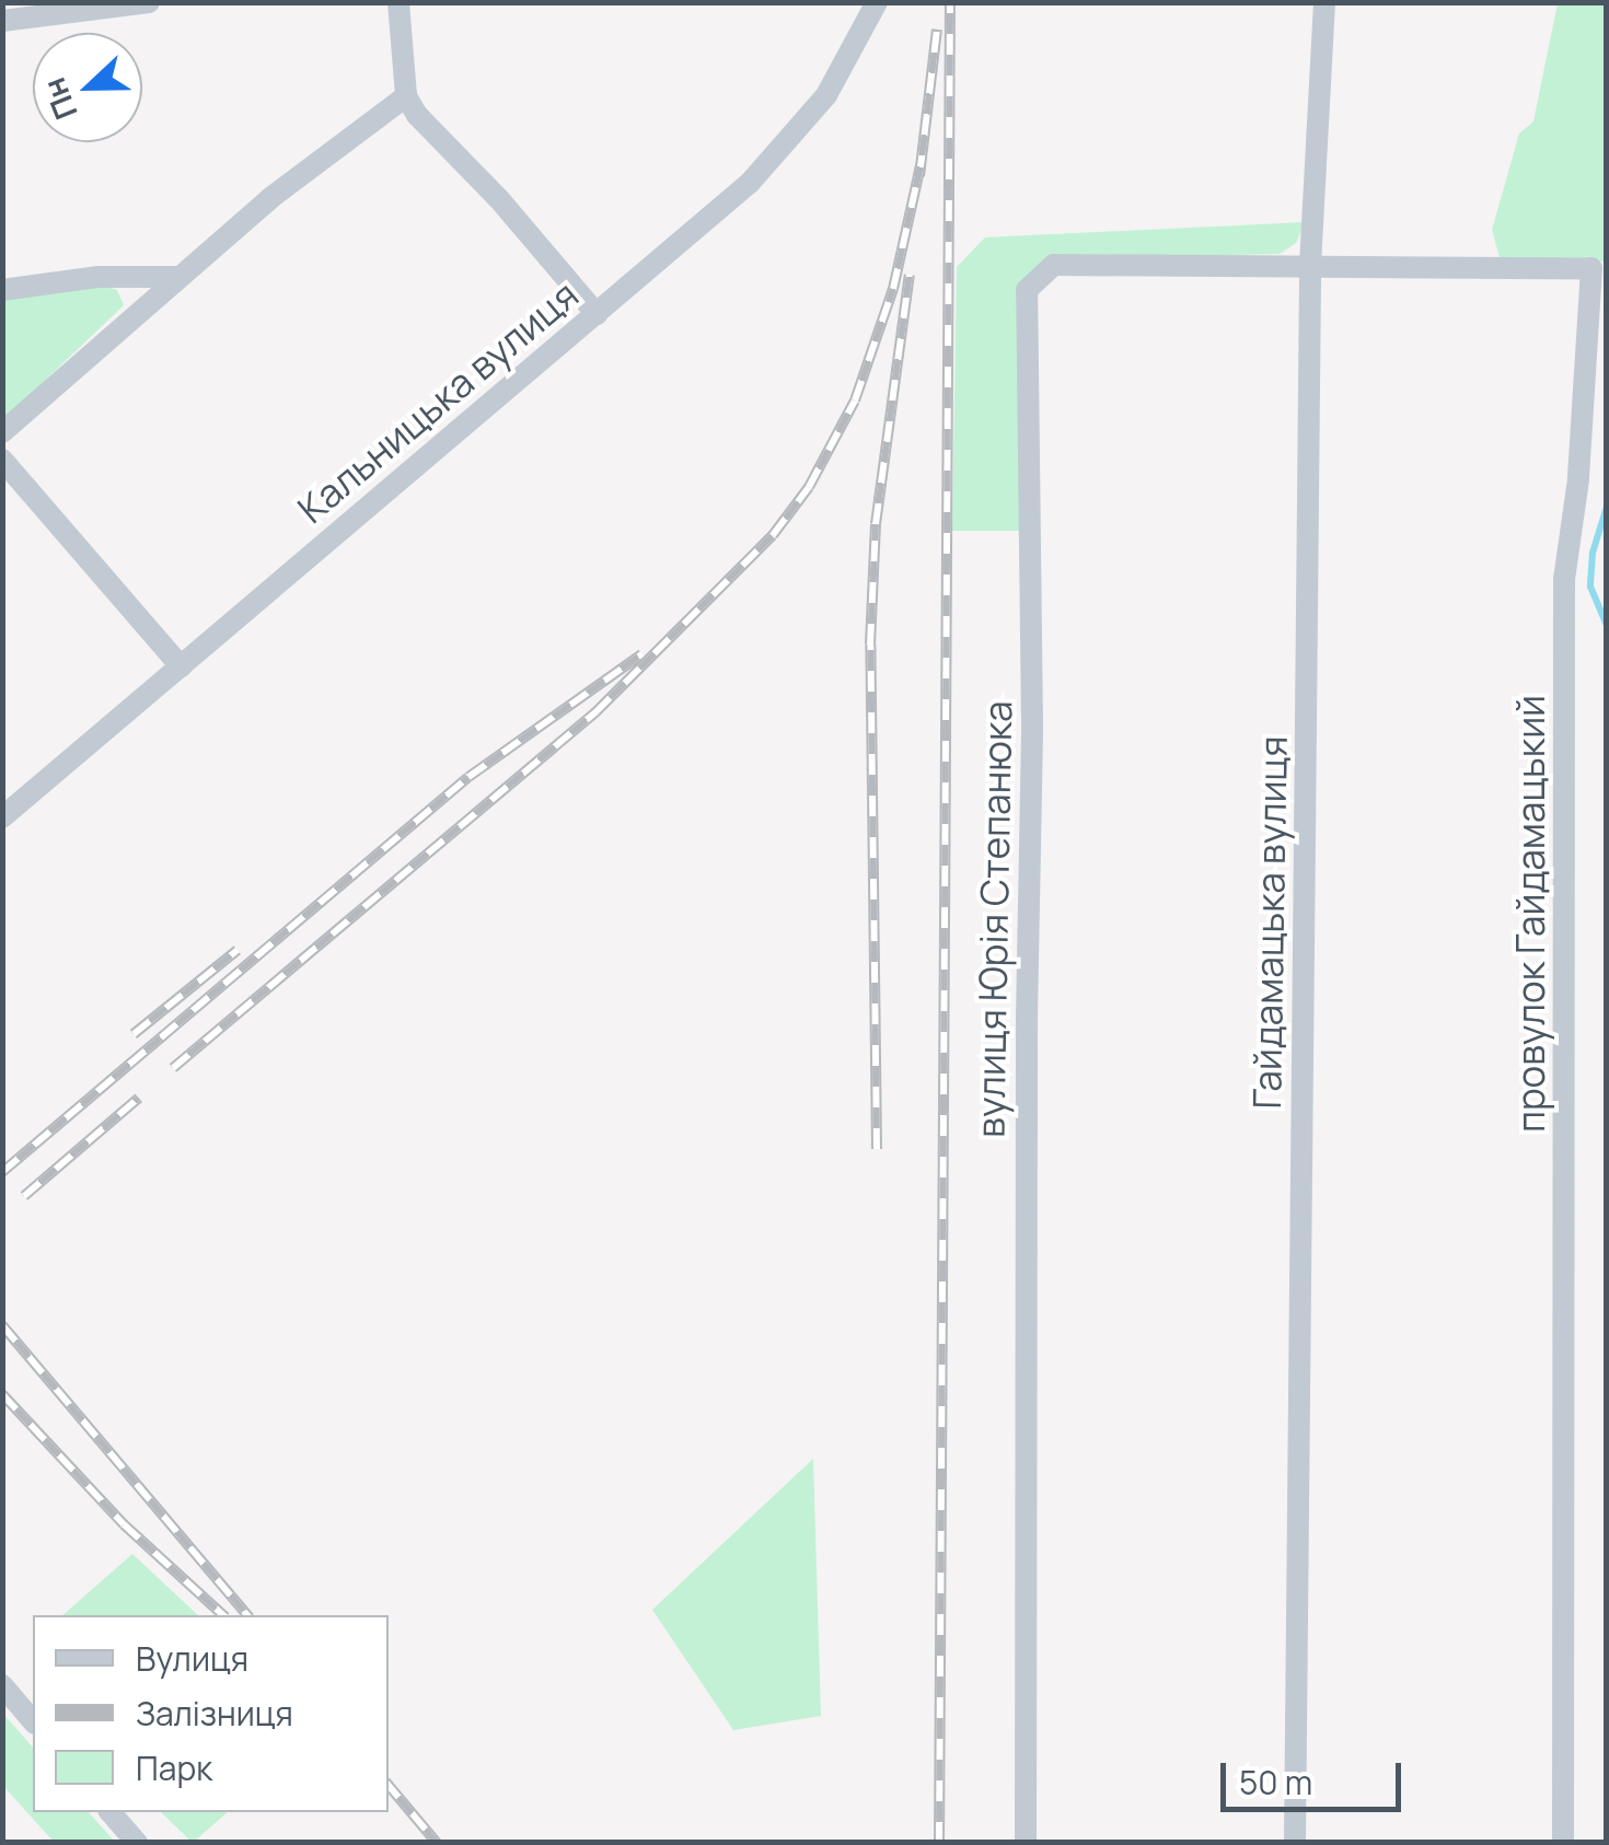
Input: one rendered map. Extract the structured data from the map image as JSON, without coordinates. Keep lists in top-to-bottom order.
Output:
{
  "streets": {
    "street": [
      "Кальницька вулиця",
      "провулок Гайдамацький",
      "вулиця Юрія Степанюка",
      "Гайдамацька вулиця"
    ]
  },
  "crossings": [
    ["провулок Гайдамацький", "вулиця Юрія Степанюка"],
    ["провулок Гайдамацький", "Гайдамацька вулиця"],
    ["вулиця Юрія Степанюка", "Гайдамацька вулиця"]
  ],
  "legend": ["Вулиця", "Залізниця", "Парк"],
  "scale_bar": "50 m",
  "north": "left"
}
